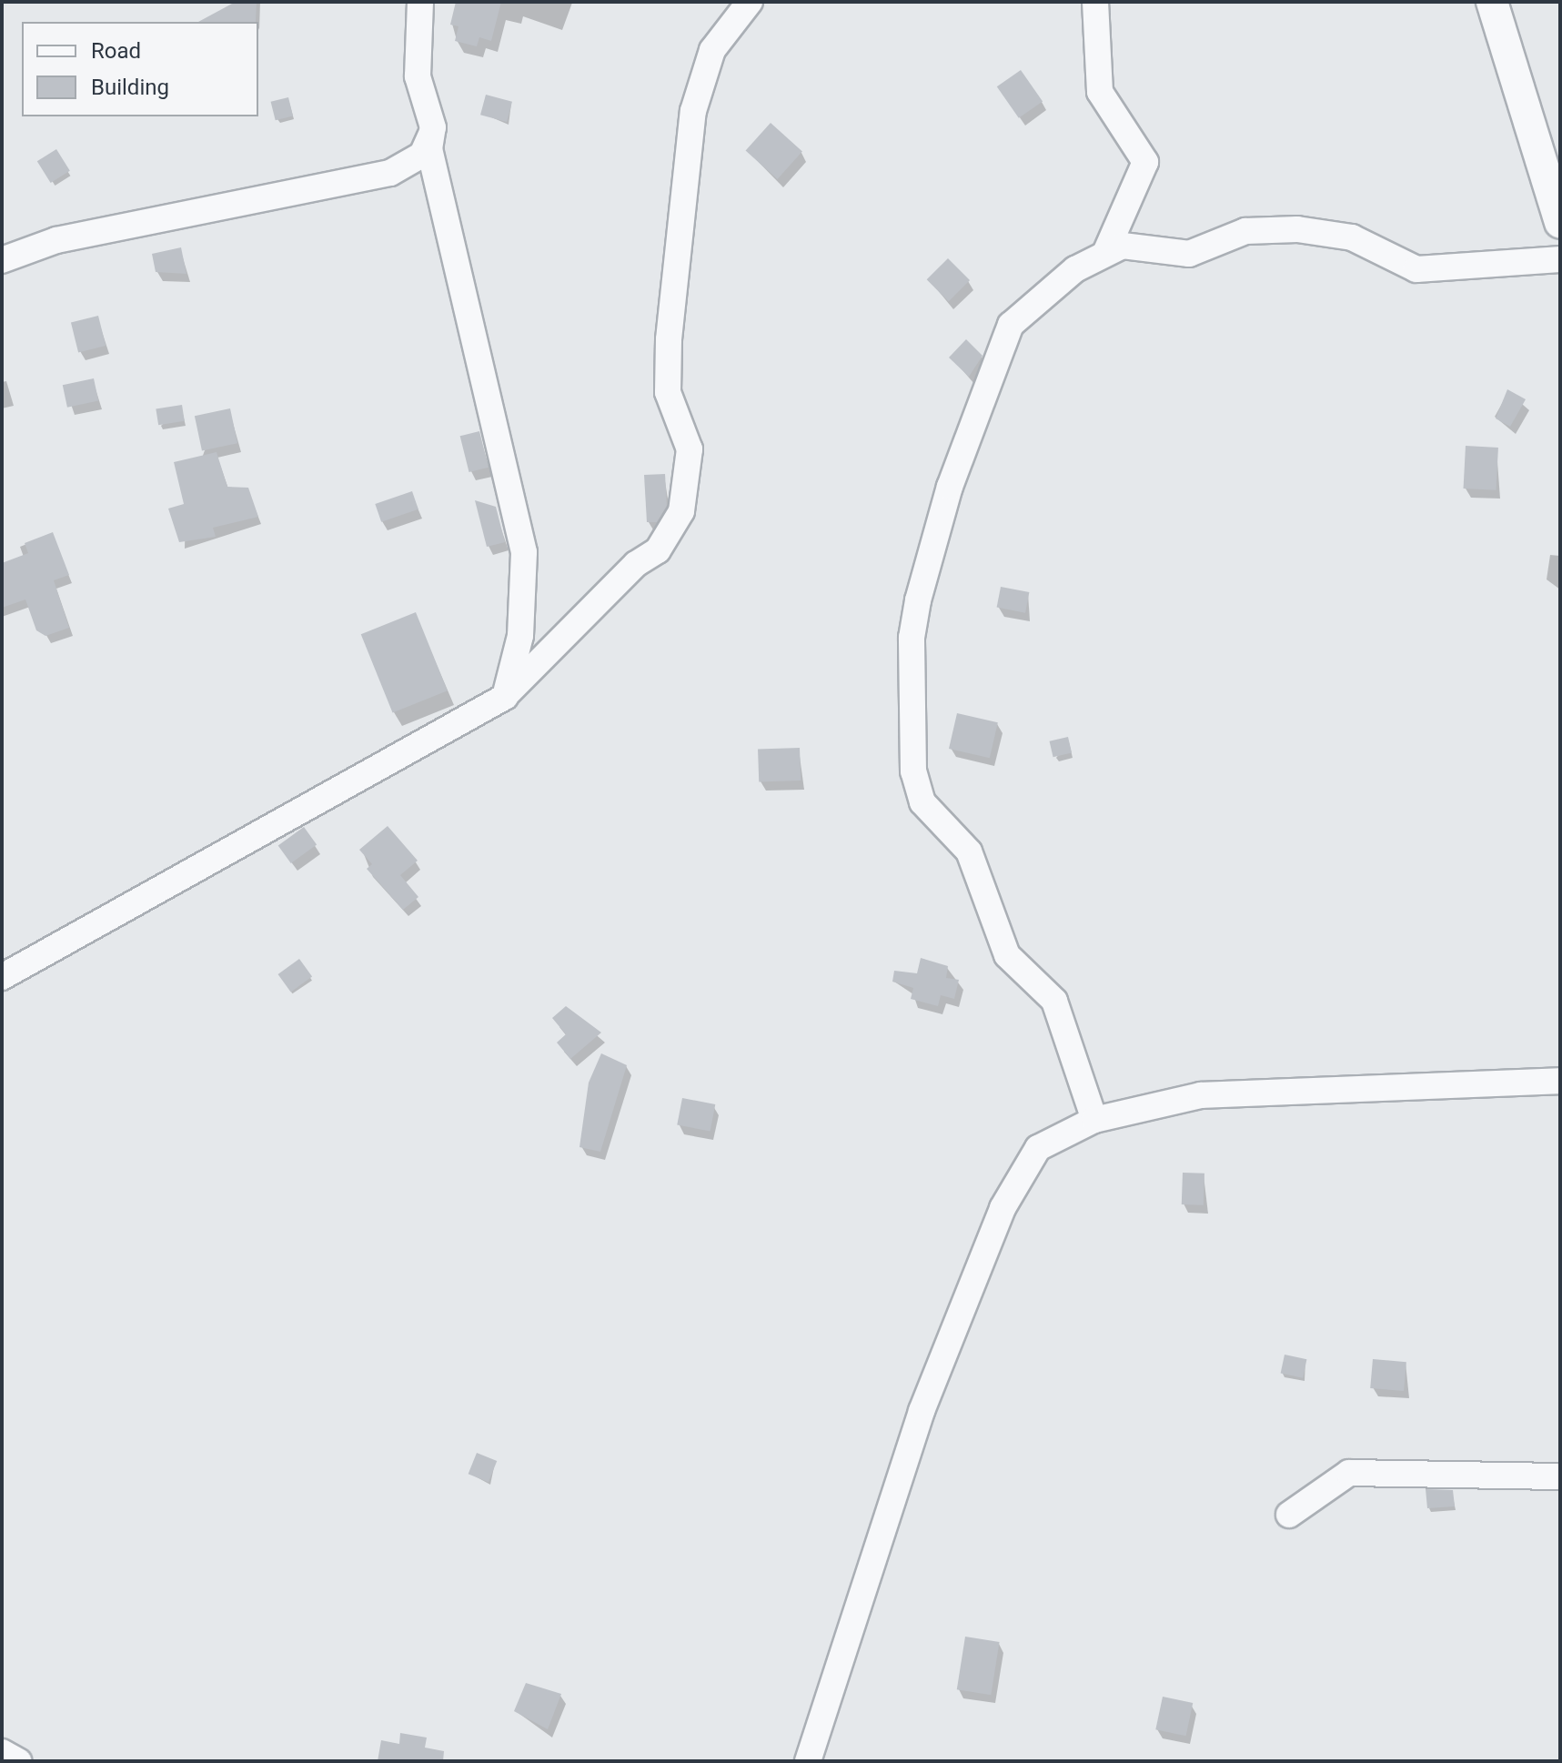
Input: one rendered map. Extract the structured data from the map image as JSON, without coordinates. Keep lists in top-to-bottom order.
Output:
{
  "legend": ["Road", "Building"]
}
